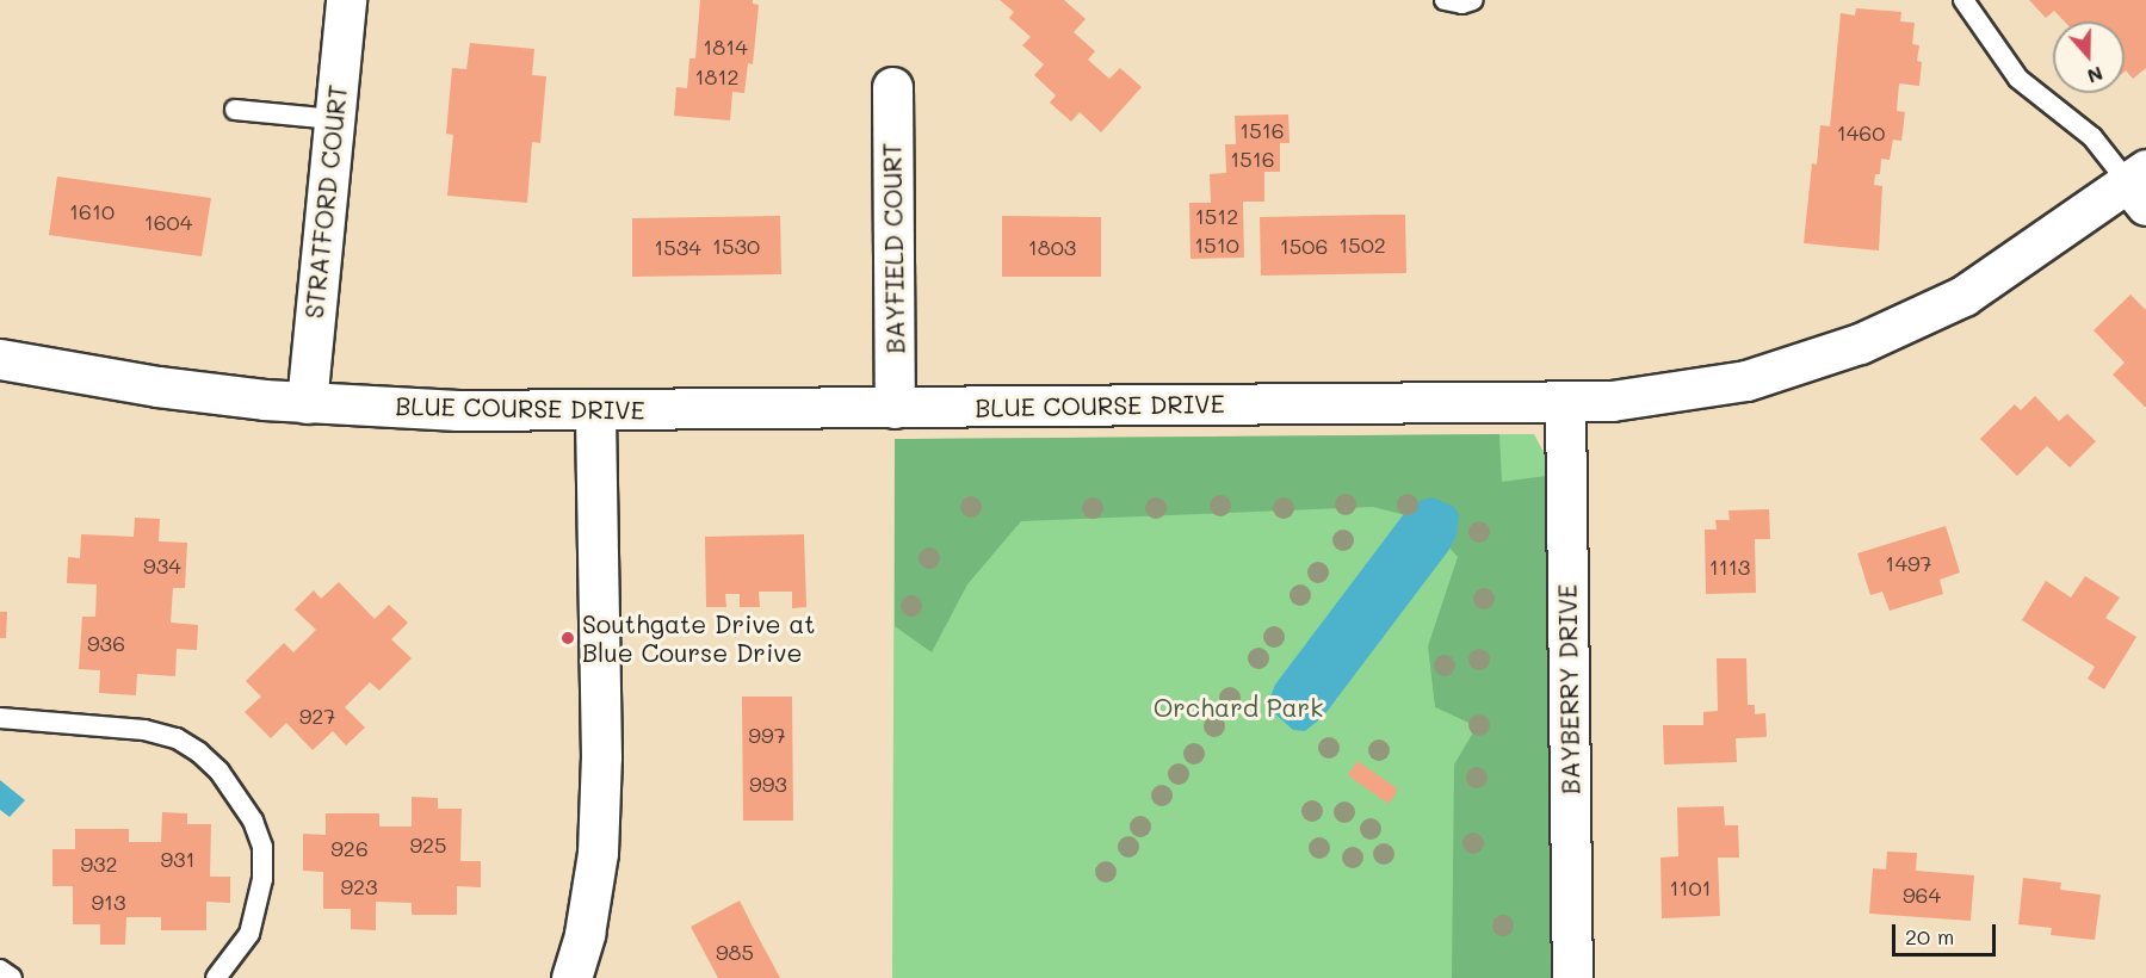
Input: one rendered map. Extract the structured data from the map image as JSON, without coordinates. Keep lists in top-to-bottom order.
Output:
{
  "streets": {
    "main road": [
      "STRATFORD COURT",
      "BAYFIELD COURT",
      "BLUE COURSE DRIVE",
      "BAYBERRY DRIVE"
    ]
  },
  "crossings": [
    ["STRATFORD COURT", "BLUE COURSE DRIVE"],
    ["BAYFIELD COURT", "BLUE COURSE DRIVE"],
    ["BLUE COURSE DRIVE", "BAYBERRY DRIVE"]
  ],
  "parks": ["Orchard Park"],
  "places": ["Southgate Drive at Blue Course Drive"],
  "house_numbers": [
    "1814",
    "1812",
    "1516",
    "1460",
    "1516",
    "1610",
    "1512",
    "1604",
    "1510",
    "1502",
    "1530",
    "1506",
    "1534",
    "1803",
    "1497",
    "934",
    "1113",
    "936",
    "927",
    "997",
    "993",
    "925",
    "926",
    "931",
    "932",
    "923",
    "1101",
    "964",
    "913",
    "985"
  ],
  "scale_bar": "20 m",
  "north": "bottom"
}
